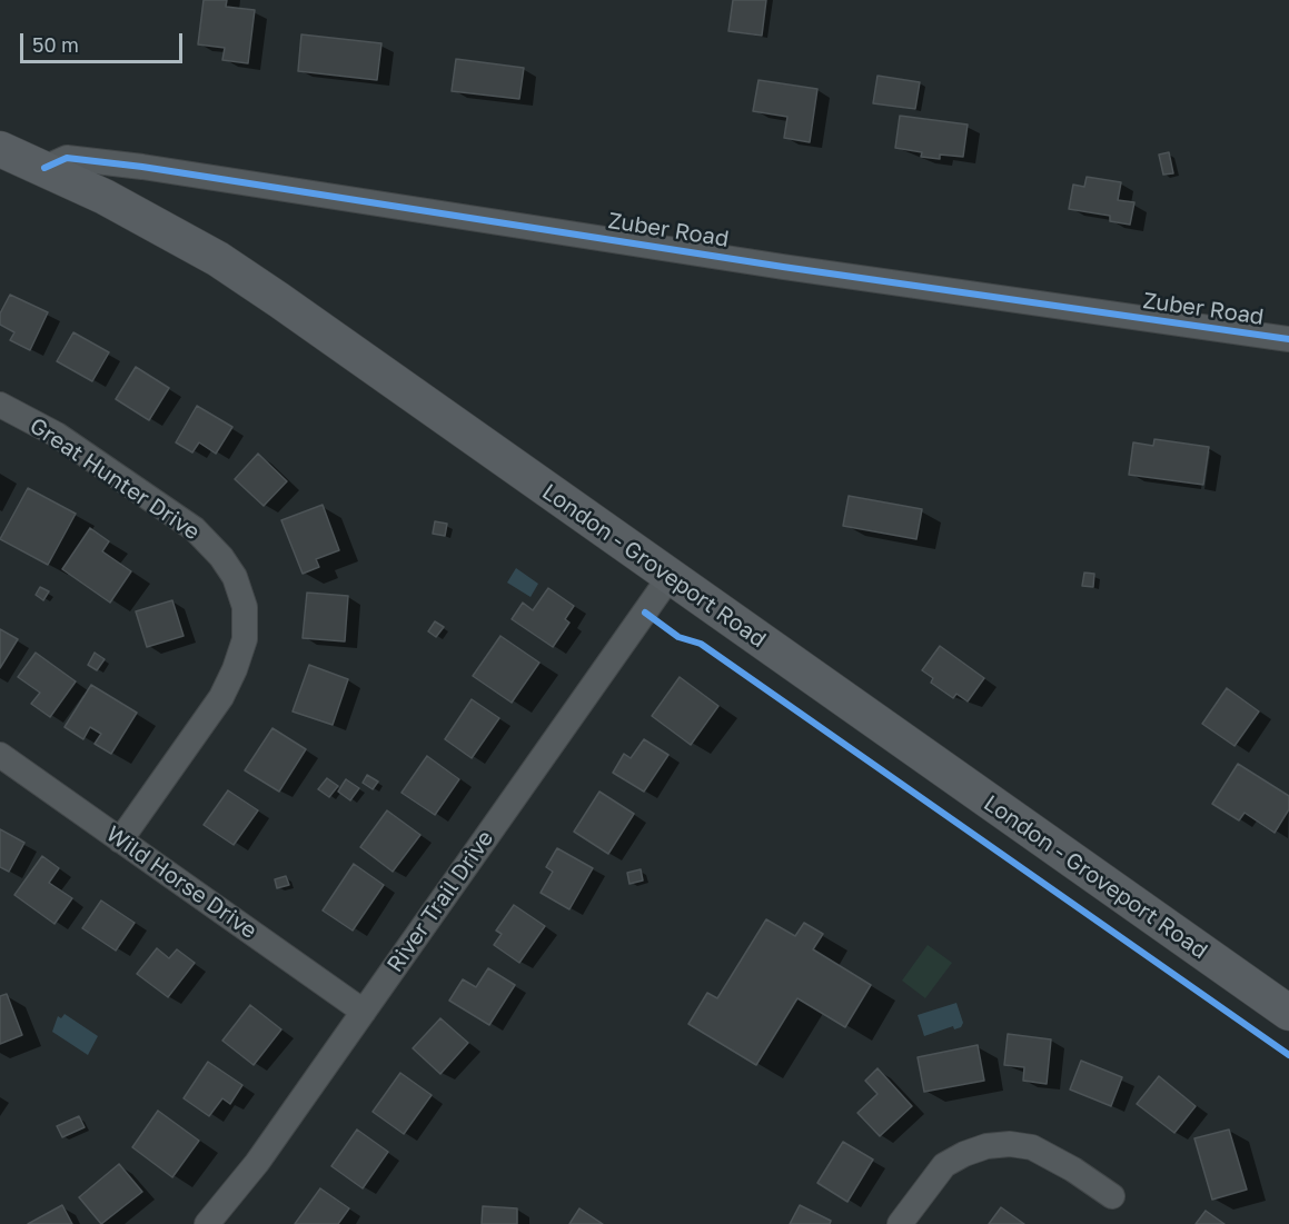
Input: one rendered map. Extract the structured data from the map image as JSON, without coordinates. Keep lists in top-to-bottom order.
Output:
{
  "streets": {
    "main road": ["London - Groveport Road"],
    "street": [
      "Zuber Road",
      "Great Hunter Drive",
      "Wild Horse Drive",
      "River Trail Drive"
    ]
  },
  "crossings": [
    ["Zuber Road", "London - Groveport Road"],
    ["Great Hunter Drive", "Wild Horse Drive"],
    ["London - Groveport Road", "River Trail Drive"],
    ["Wild Horse Drive", "River Trail Drive"]
  ],
  "scale_bar": "50 m"
}
